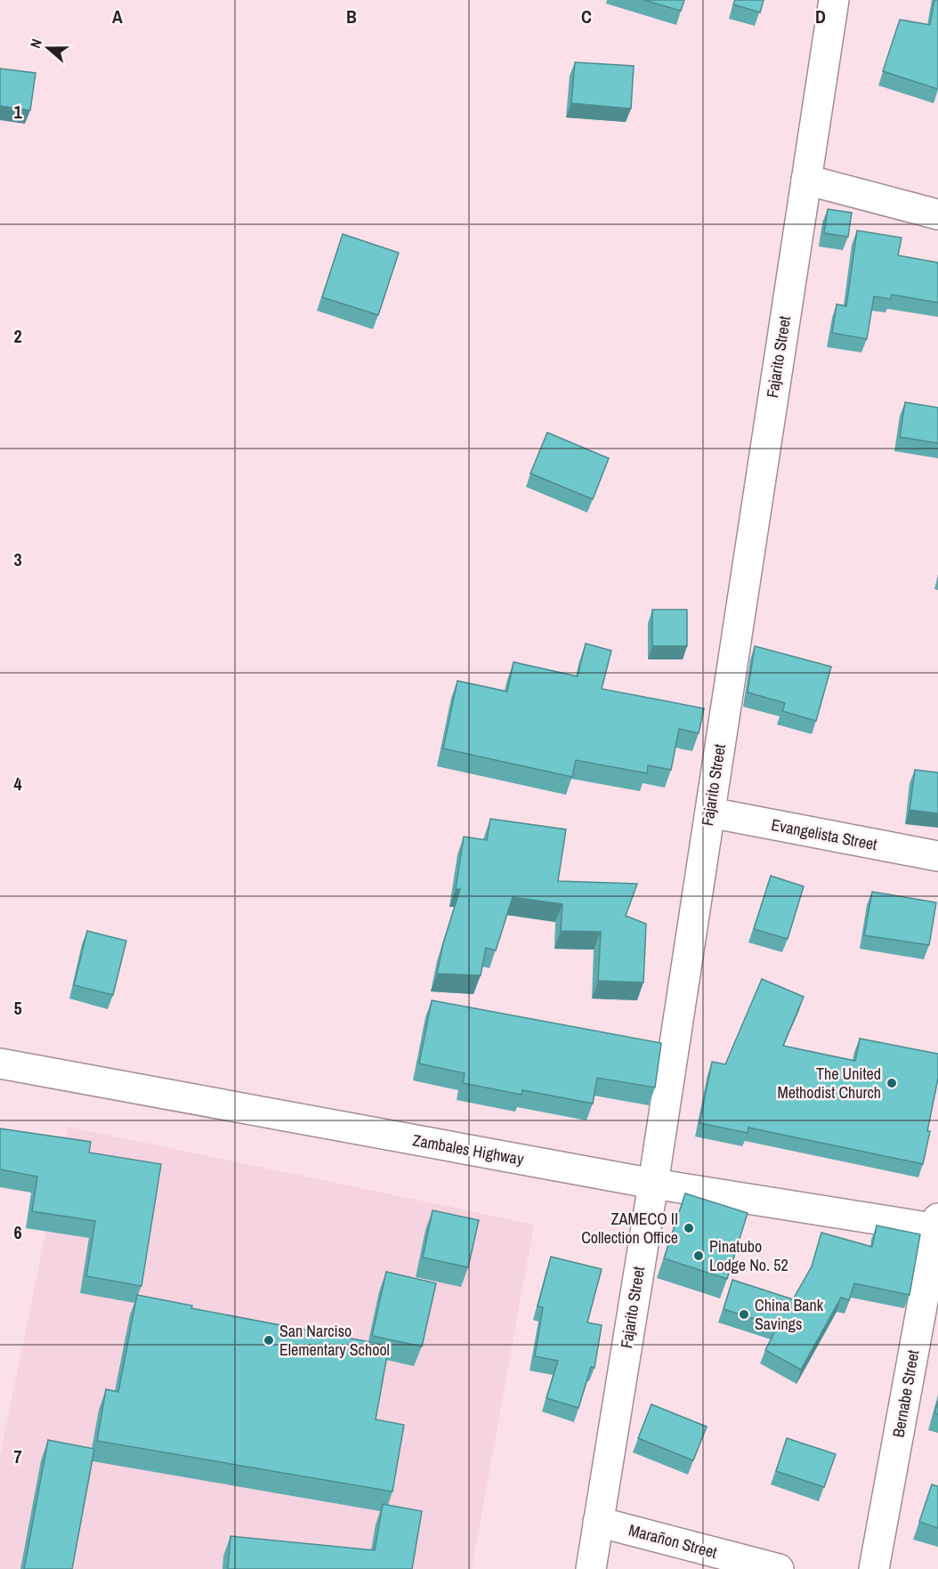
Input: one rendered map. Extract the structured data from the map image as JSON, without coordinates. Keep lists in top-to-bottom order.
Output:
{
  "streets": {
    "street": [
      "Fajarito Street",
      "Evangelista Street",
      "Zambales Highway",
      "Bernabe Street",
      "Marañon Street"
    ]
  },
  "crossings": [
    ["Fajarito Street", "Evangelista Street"],
    ["Fajarito Street", "Zambales Highway"],
    ["Fajarito Street", "Marañon Street"],
    ["Zambales Highway", "Bernabe Street"]
  ],
  "places": [
    "The United Methodist Church",
    "ZAMECO II Collection Office",
    "Pinatubo Lodge No. 52",
    "China Bank Savings",
    "San Narciso Elementary School"
  ],
  "north": "left",
  "grid": {
    "columns": [
      "A",
      "B",
      "C",
      "D"
    ],
    "rows": [
      "1",
      "2",
      "3",
      "4",
      "5",
      "6",
      "7"
    ]
  }
}
